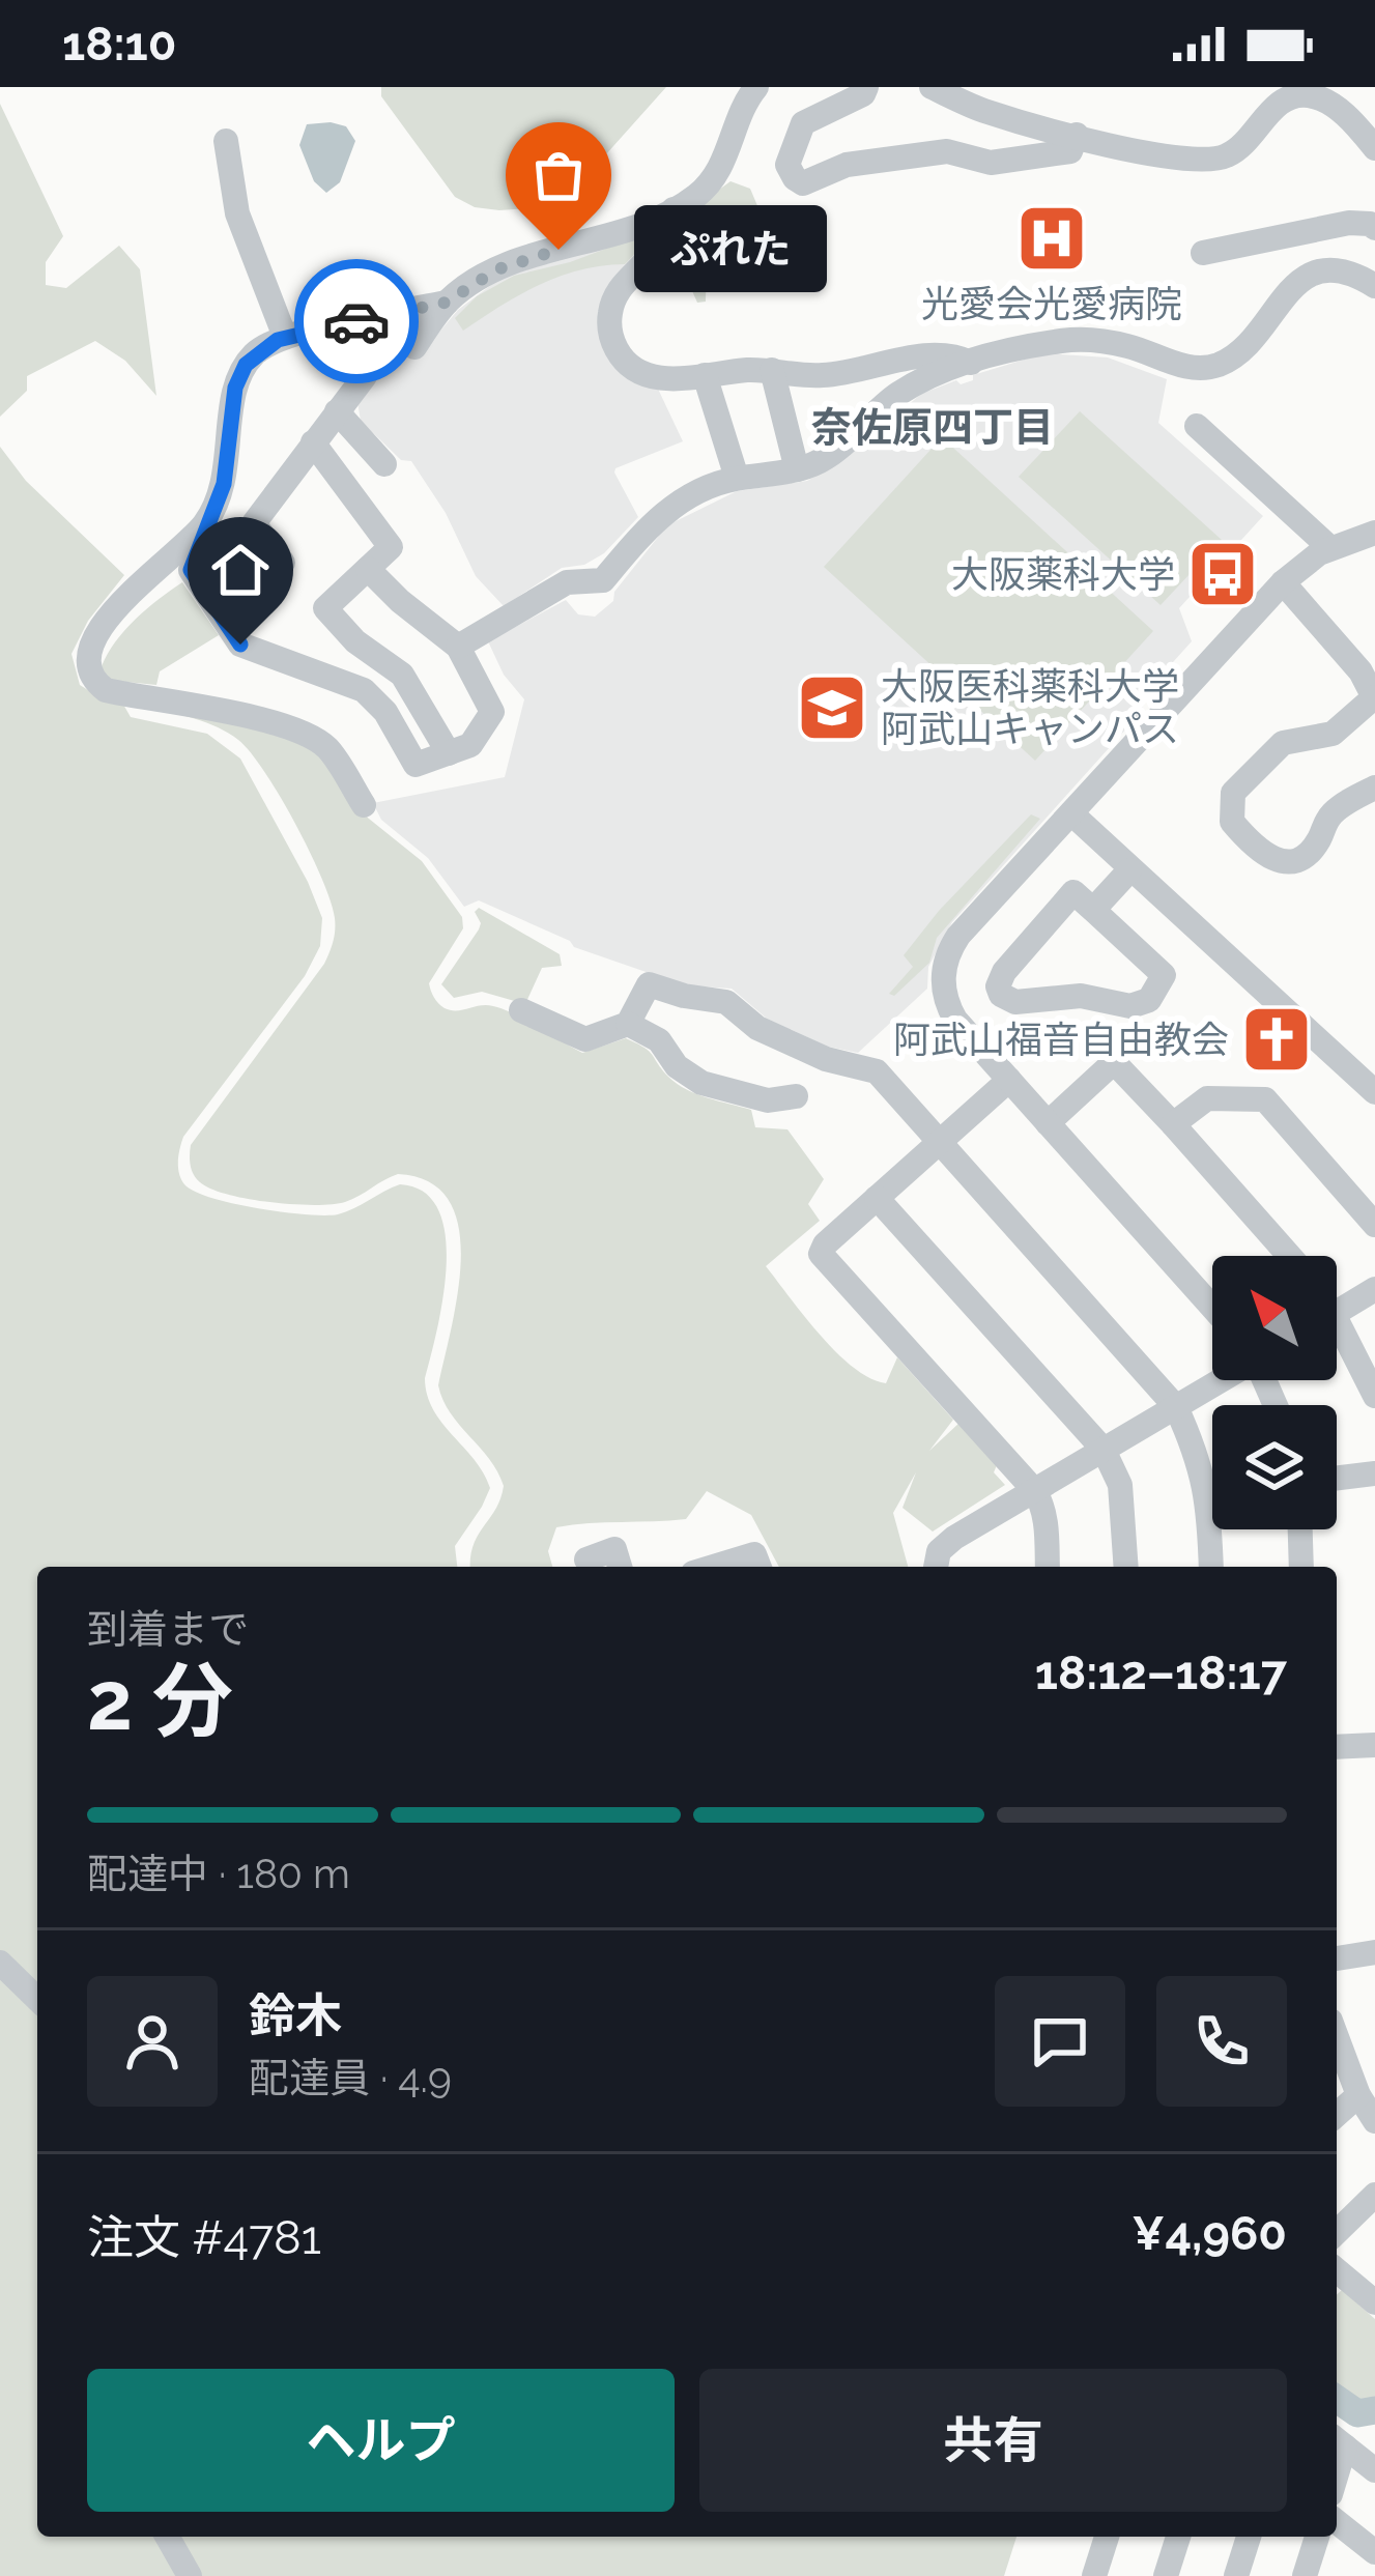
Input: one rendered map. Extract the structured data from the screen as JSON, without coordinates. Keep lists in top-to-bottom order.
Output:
{
  "districts": ["奈佐原四丁目"],
  "places": {
    "hospital": ["光愛会光愛病院"],
    "other": ["ぷれた"],
    "bus stop": ["大阪薬科大学"],
    "school or university": ["大阪医科薬科大学 阿武山キャンパス"],
    "church": ["阿武山福音自由教会"]
  },
  "north": "top left",
  "page": {
    "status": "18:10",
    "bubble": "ぷれた",
    "heading": ["2 分", "到着まで", "18:12–18:17"],
    "panel": [
      "鈴木",
      "配達員 · 4.9",
      "注文 #4781",
      "¥4,960"
    ],
    "bar": "配達中 · 180 m",
    "buttons": ["ヘルプ", "共有"]
  }
}
